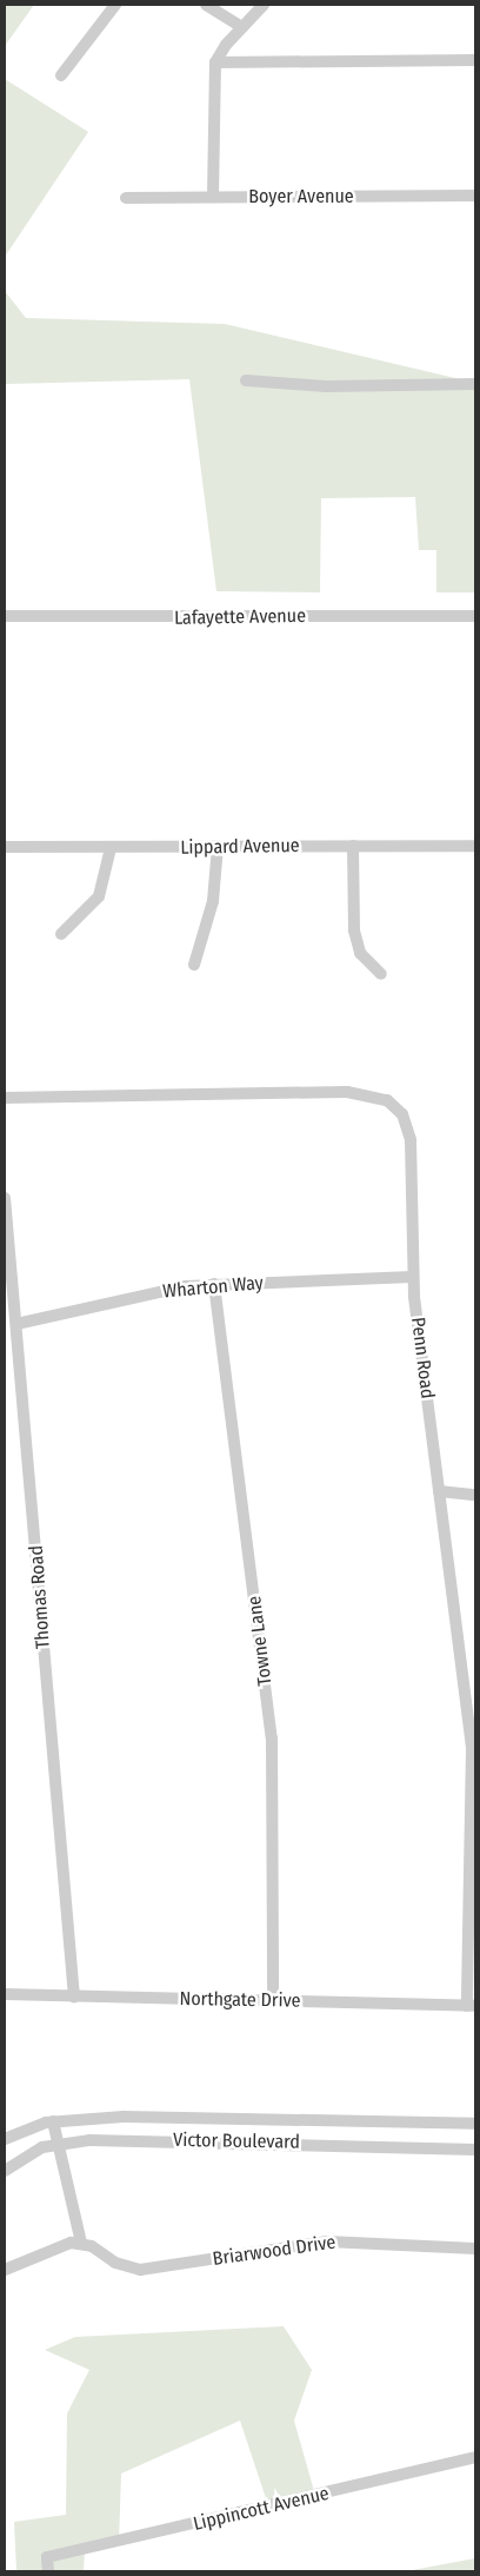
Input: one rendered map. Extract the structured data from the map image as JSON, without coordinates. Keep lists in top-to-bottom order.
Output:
{
  "streets": {
    "street": [
      "Boyer Avenue",
      "Lafayette Avenue",
      "Lippard Avenue",
      "Wharton Way",
      "Penn Road",
      "Thomas Road",
      "Towne Lane",
      "Northgate Drive",
      "Victor Boulevard",
      "Briarwood Drive",
      "Lippincott Avenue"
    ]
  },
  "crossings": [
    ["Wharton Way", "Penn Road"],
    ["Wharton Way", "Thomas Road"],
    ["Wharton Way", "Towne Lane"],
    ["Penn Road", "Northgate Drive"],
    ["Thomas Road", "Northgate Drive"],
    ["Towne Lane", "Northgate Drive"]
  ]
}
